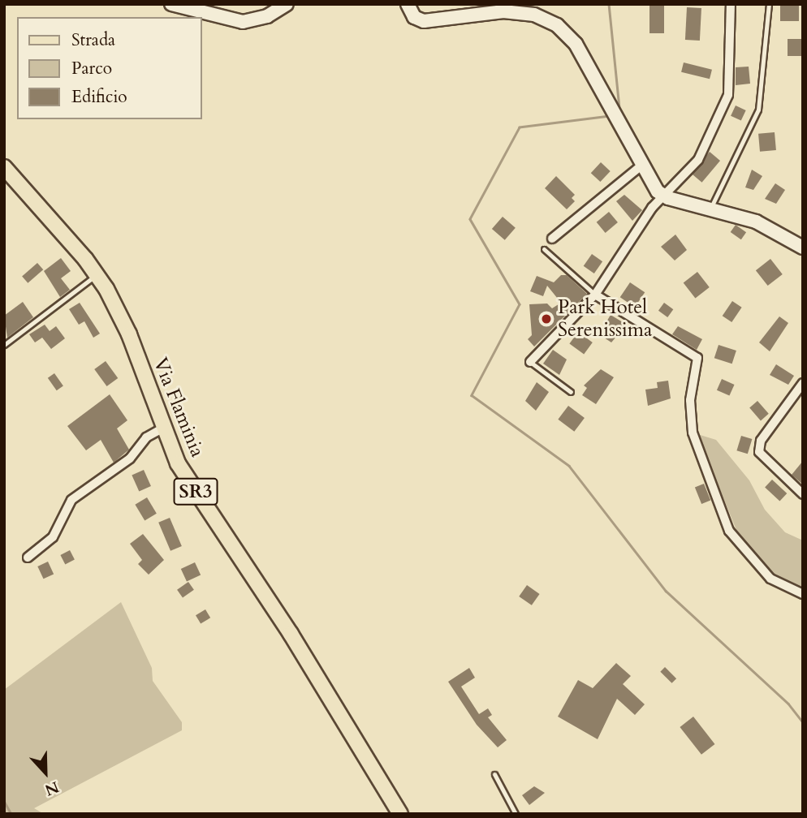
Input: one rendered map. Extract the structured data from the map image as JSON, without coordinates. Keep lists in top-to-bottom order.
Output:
{
  "streets": {
    "main road": ["Via Flaminia", "SR3"]
  },
  "places": ["Park Hotel Serenissima"],
  "legend": ["Strada", "Parco", "Edificio"],
  "north": "bottom"
}
